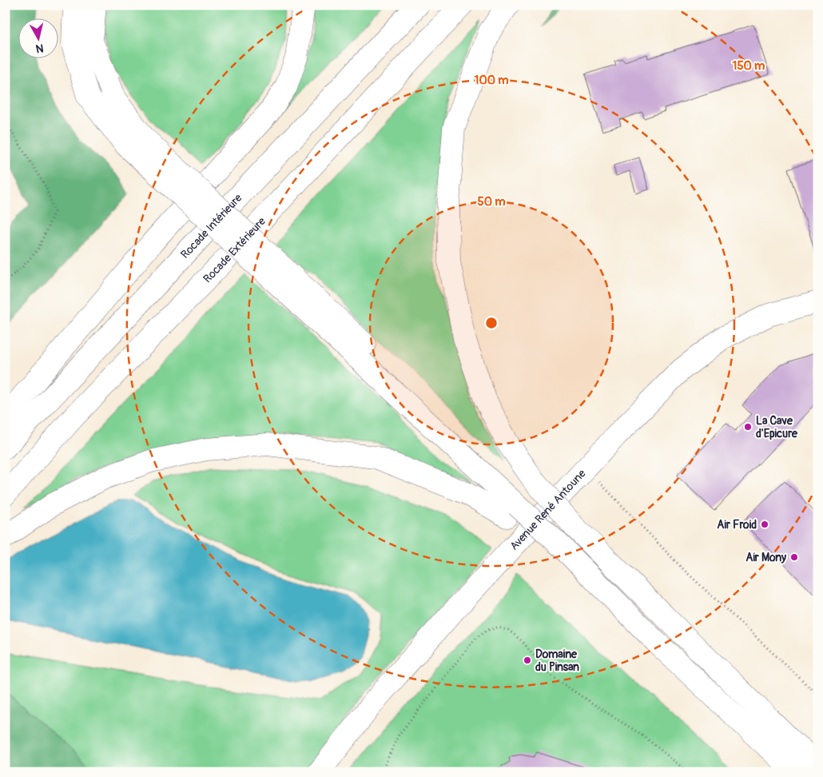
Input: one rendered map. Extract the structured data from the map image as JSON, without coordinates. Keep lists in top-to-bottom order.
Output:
{
  "streets": {
    "main road": ["Rocade Intérieure", "Rocade Extérieure", "Avenue René Antoune"]
  },
  "places": [
    "La Cave d'Epicure",
    "Air Froid",
    "Air Mony",
    "Domaine du Pinsan"
  ],
  "north": "bottom",
  "rings": ["150 m", "100 m", "50 m"]
}
